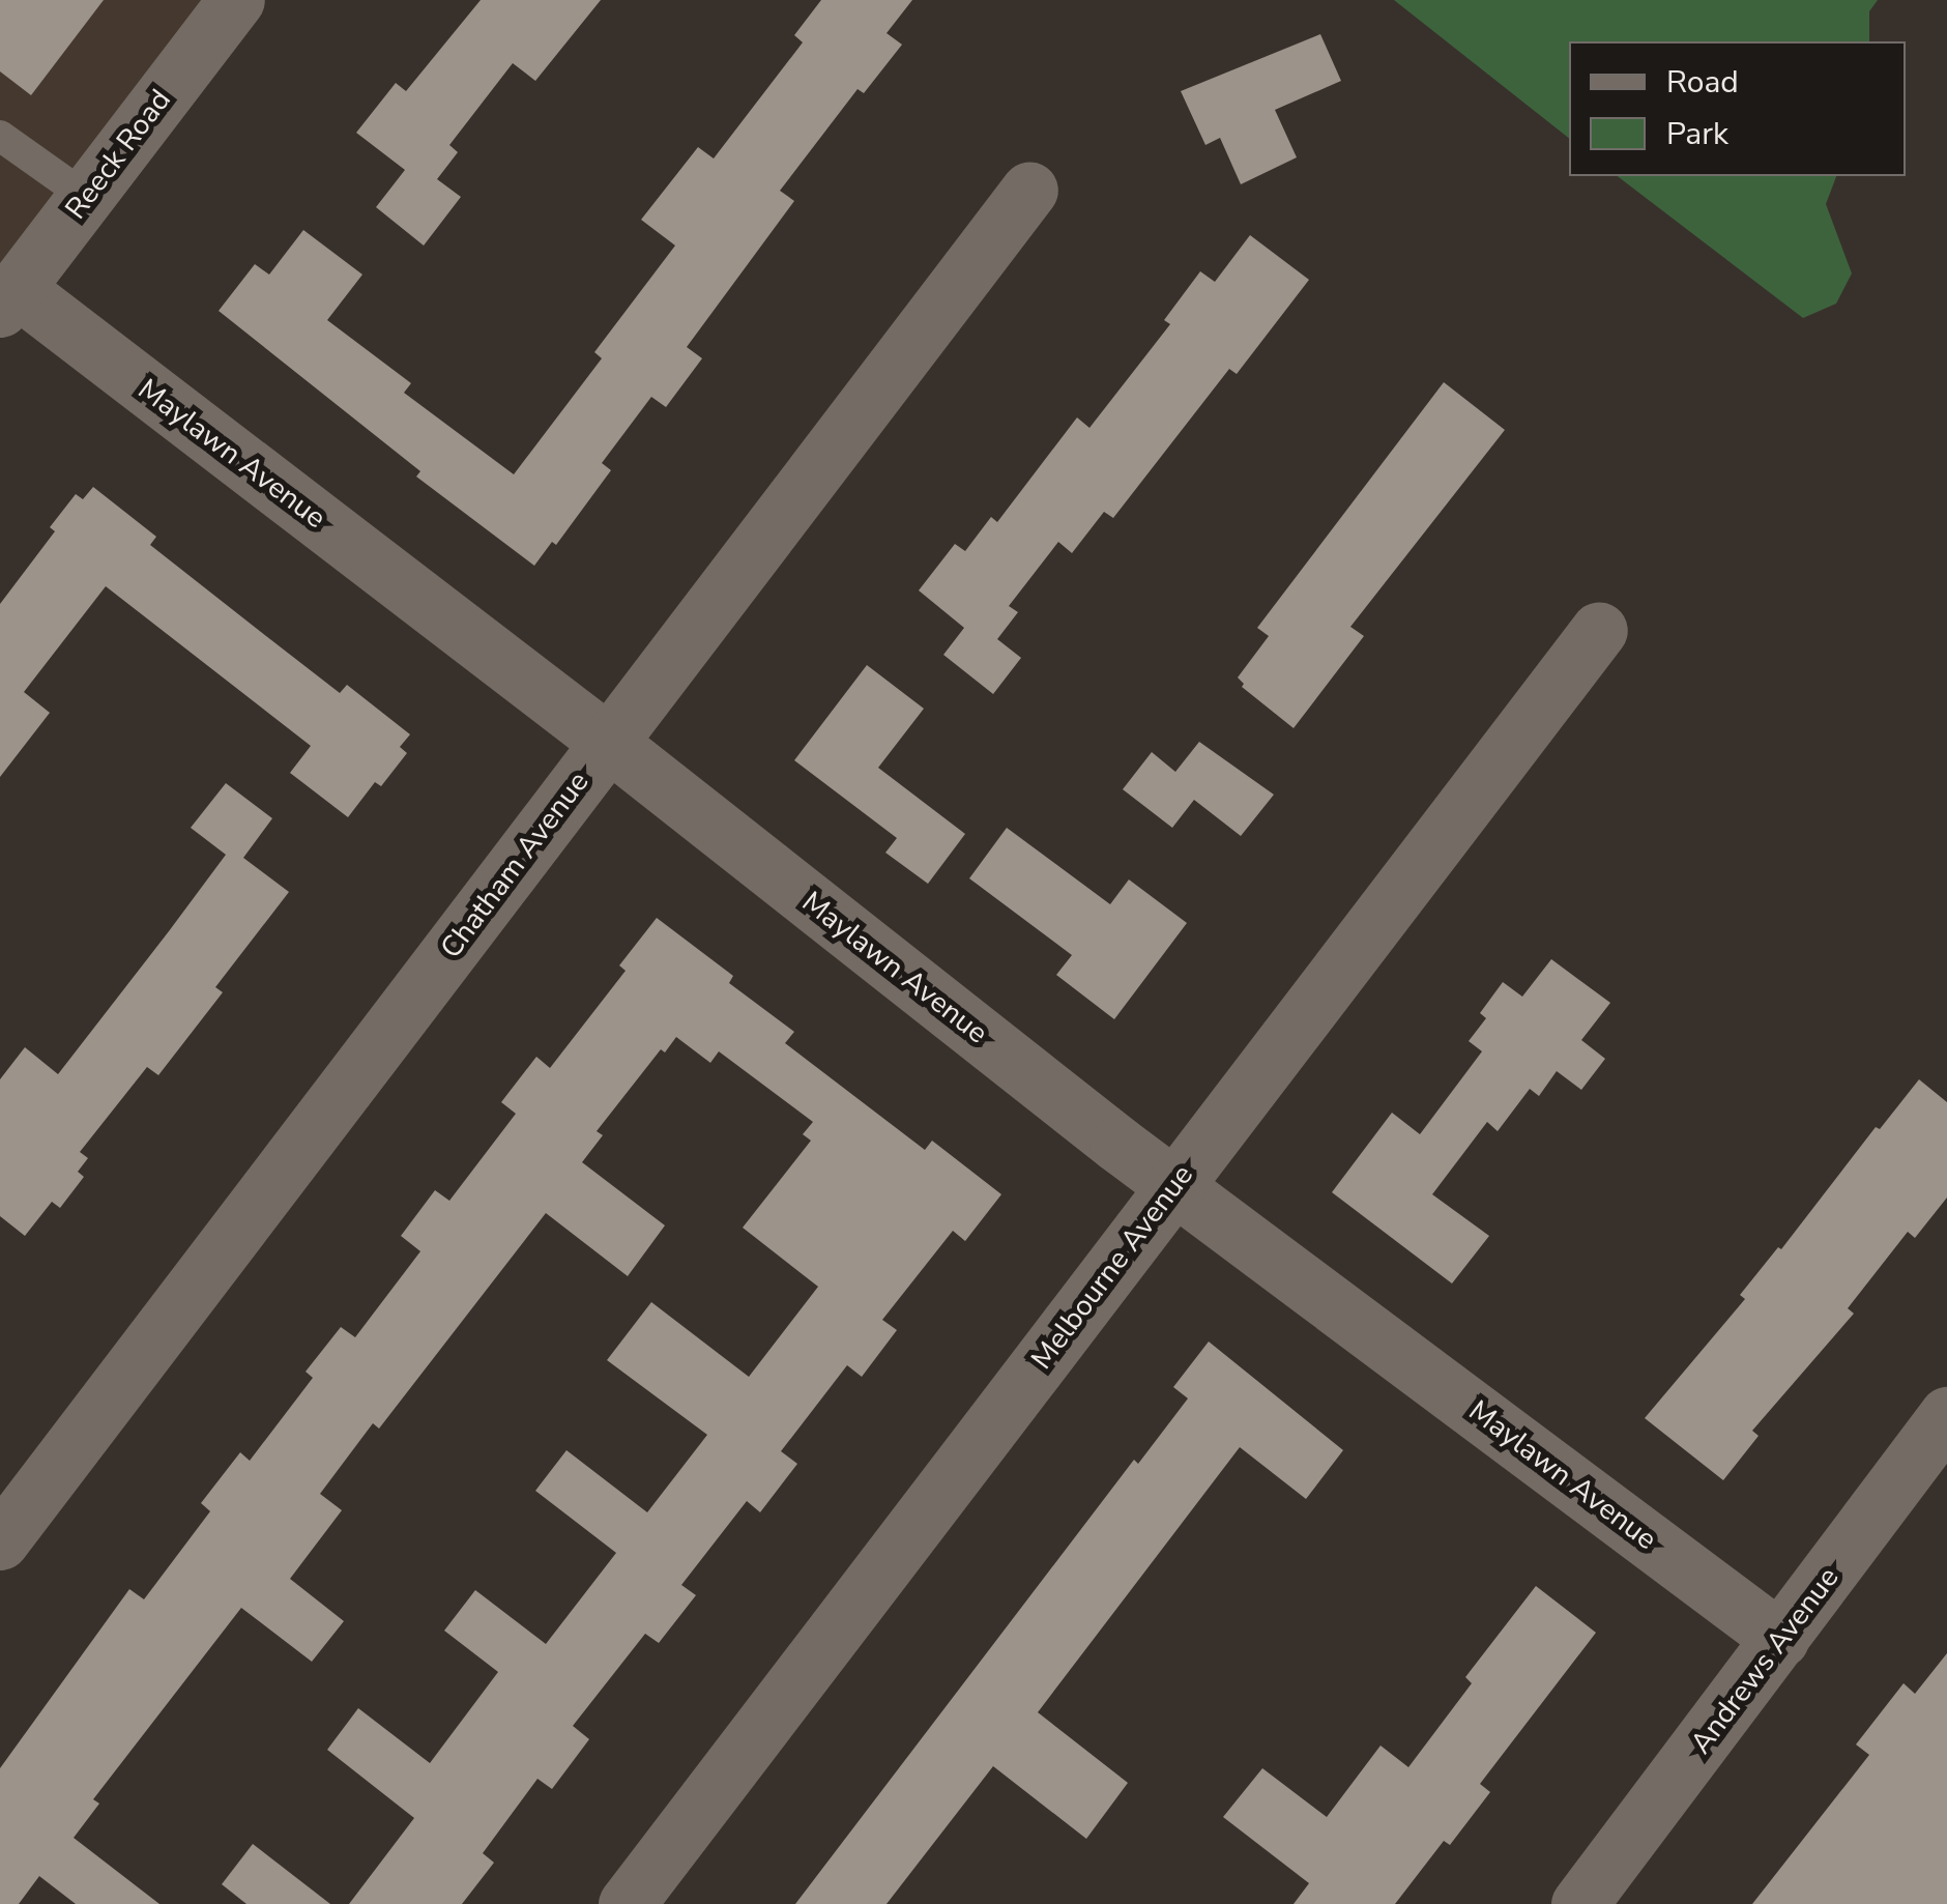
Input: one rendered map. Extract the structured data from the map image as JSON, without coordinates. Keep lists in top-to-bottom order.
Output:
{
  "streets": {
    "street": [
      "Reeck Road",
      "Maylawn Avenue",
      "Chatham Avenue",
      "Melbourne Avenue",
      "Andrews Avenue"
    ]
  },
  "crossings": [
    ["Reeck Road", "Maylawn Avenue"],
    ["Maylawn Avenue", "Chatham Avenue"],
    ["Maylawn Avenue", "Melbourne Avenue"],
    ["Maylawn Avenue", "Andrews Avenue"]
  ],
  "legend": ["Road", "Park"]
}
